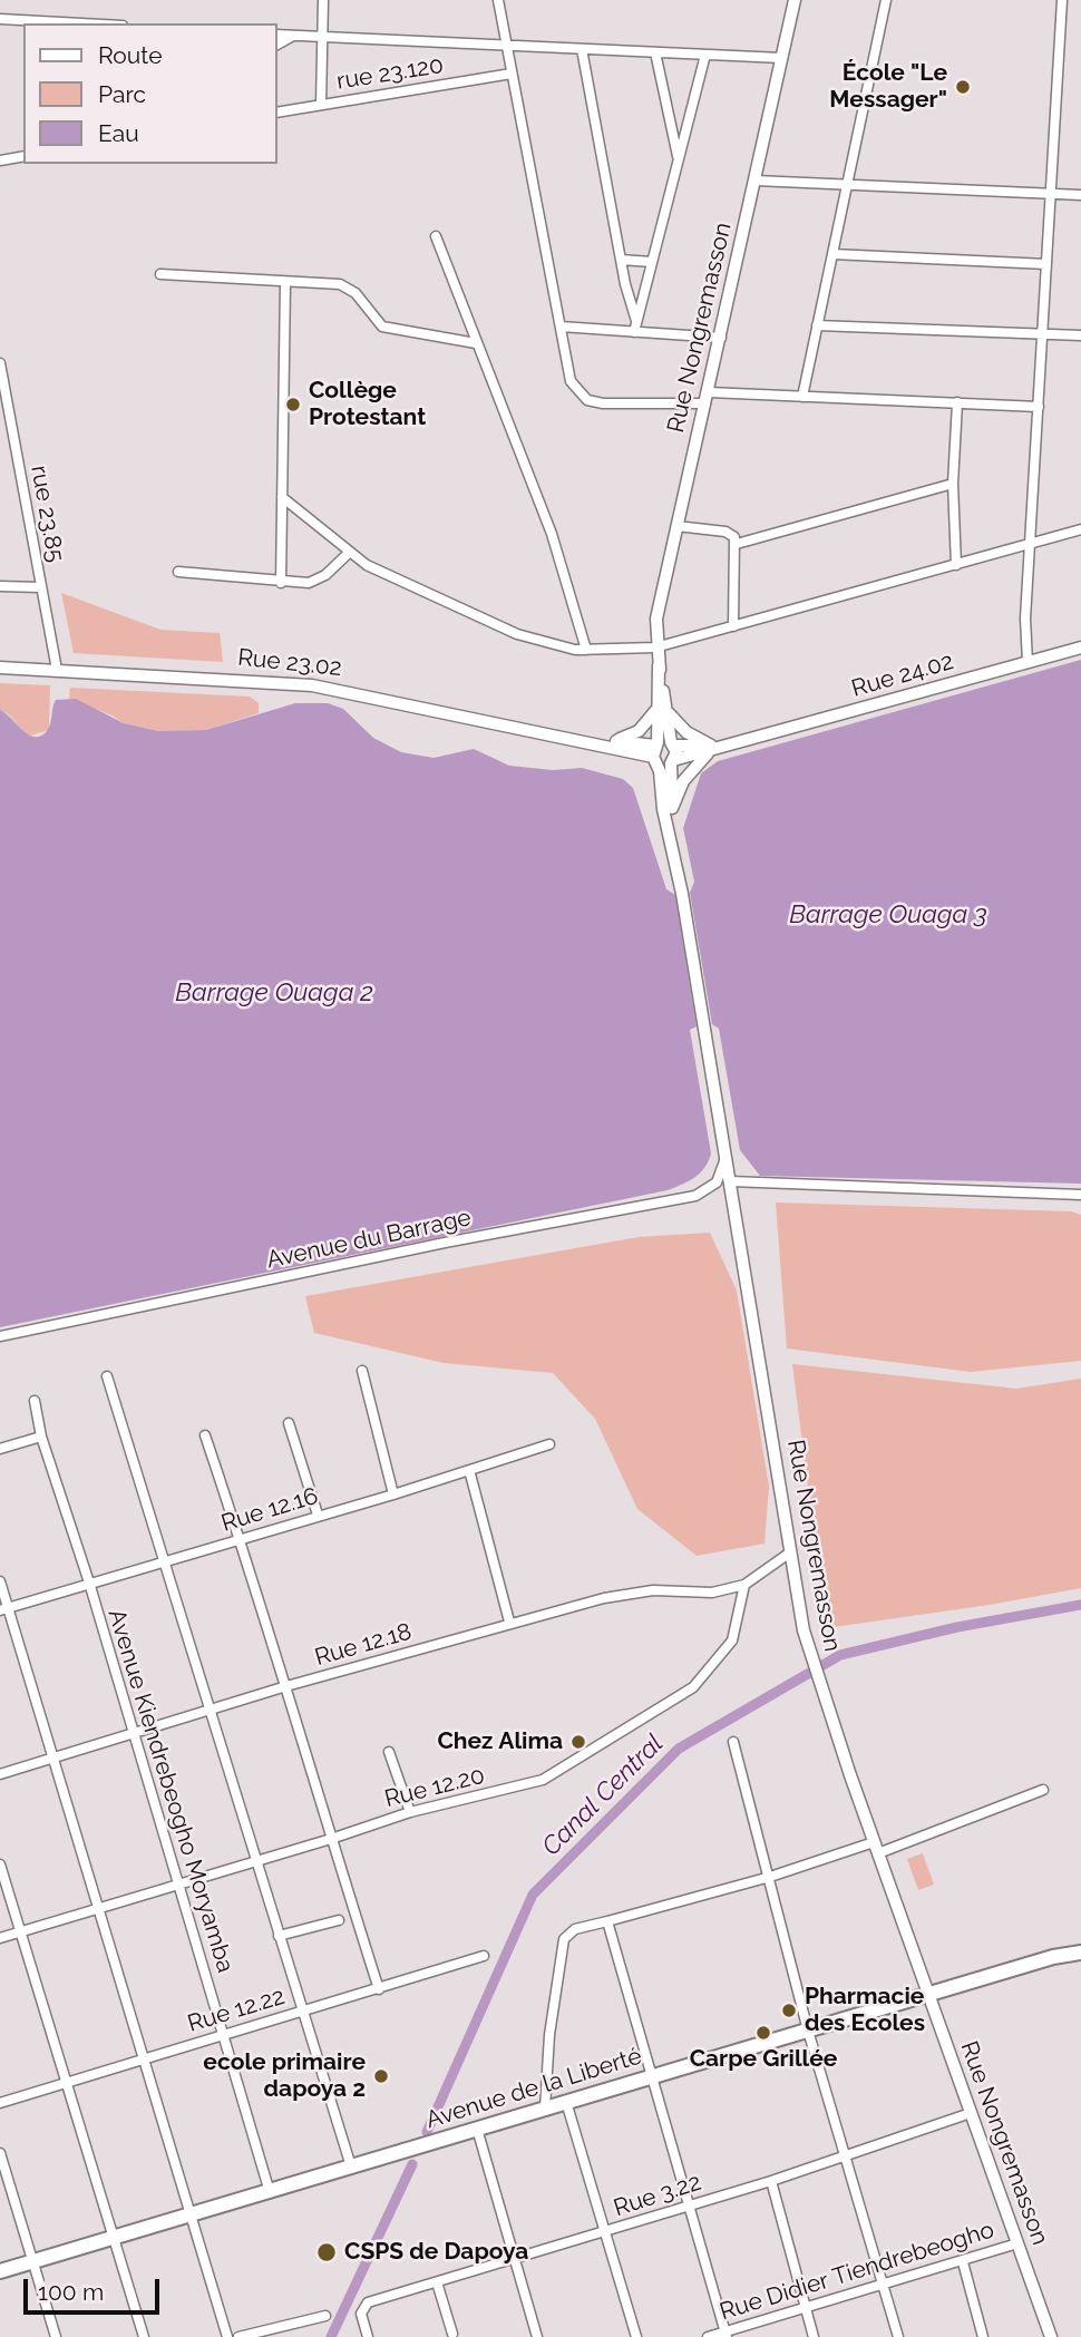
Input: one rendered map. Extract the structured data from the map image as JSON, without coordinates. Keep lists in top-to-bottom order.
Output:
{
  "streets": {
    "main road": ["Avenue de la Liberté"],
    "street": [
      "rue 23.120",
      "Rue Nongremasson",
      "rue 23.85",
      "Rue 23.02",
      "Rue 24.02",
      "Avenue du Barrage",
      "Rue 12.16",
      "Rue 12.18",
      "Rue 12.20",
      "Avenue Kiendrebeogho Moryamba",
      "Rue 12.22",
      "Rue 3.22",
      "Rue Didier Tiendrebeogho"
    ]
  },
  "crossings": [
    ["Rue Nongremasson", "Rue 23.02"],
    ["Rue Nongremasson", "Rue 24.02"],
    ["Rue Nongremasson", "Avenue du Barrage"],
    ["Rue Nongremasson", "Avenue de la Liberté"],
    ["Rue Nongremasson", "Rue 3.22"],
    ["Rue Nongremasson", "Rue Didier Tiendrebeogho"],
    ["rue 23.85", "Rue 23.02"],
    ["Rue 23.02", "Rue 24.02"],
    ["Rue 12.16", "Avenue Kiendrebeogho Moryamba"],
    ["Rue 12.18", "Rue 12.20"],
    ["Rue 12.18", "Avenue Kiendrebeogho Moryamba"],
    ["Rue 12.20", "Avenue Kiendrebeogho Moryamba"],
    ["Avenue Kiendrebeogho Moryamba", "Rue 12.22"],
    ["Avenue Kiendrebeogho Moryamba", "Avenue de la Liberté"]
  ],
  "water": ["Barrage Ouaga 3", "Barrage Ouaga 2", "Canal Central"],
  "places": [
    "École \"Le Messager\"",
    "Collège Protestant",
    "Chez Alima",
    "Pharmacie des Ecoles",
    "Carpe Grillée",
    "ecole primaire dapoya 2",
    "CSPS de Dapoya"
  ],
  "legend": ["Route", "Parc", "Eau"],
  "scale_bar": "100 m"
}
